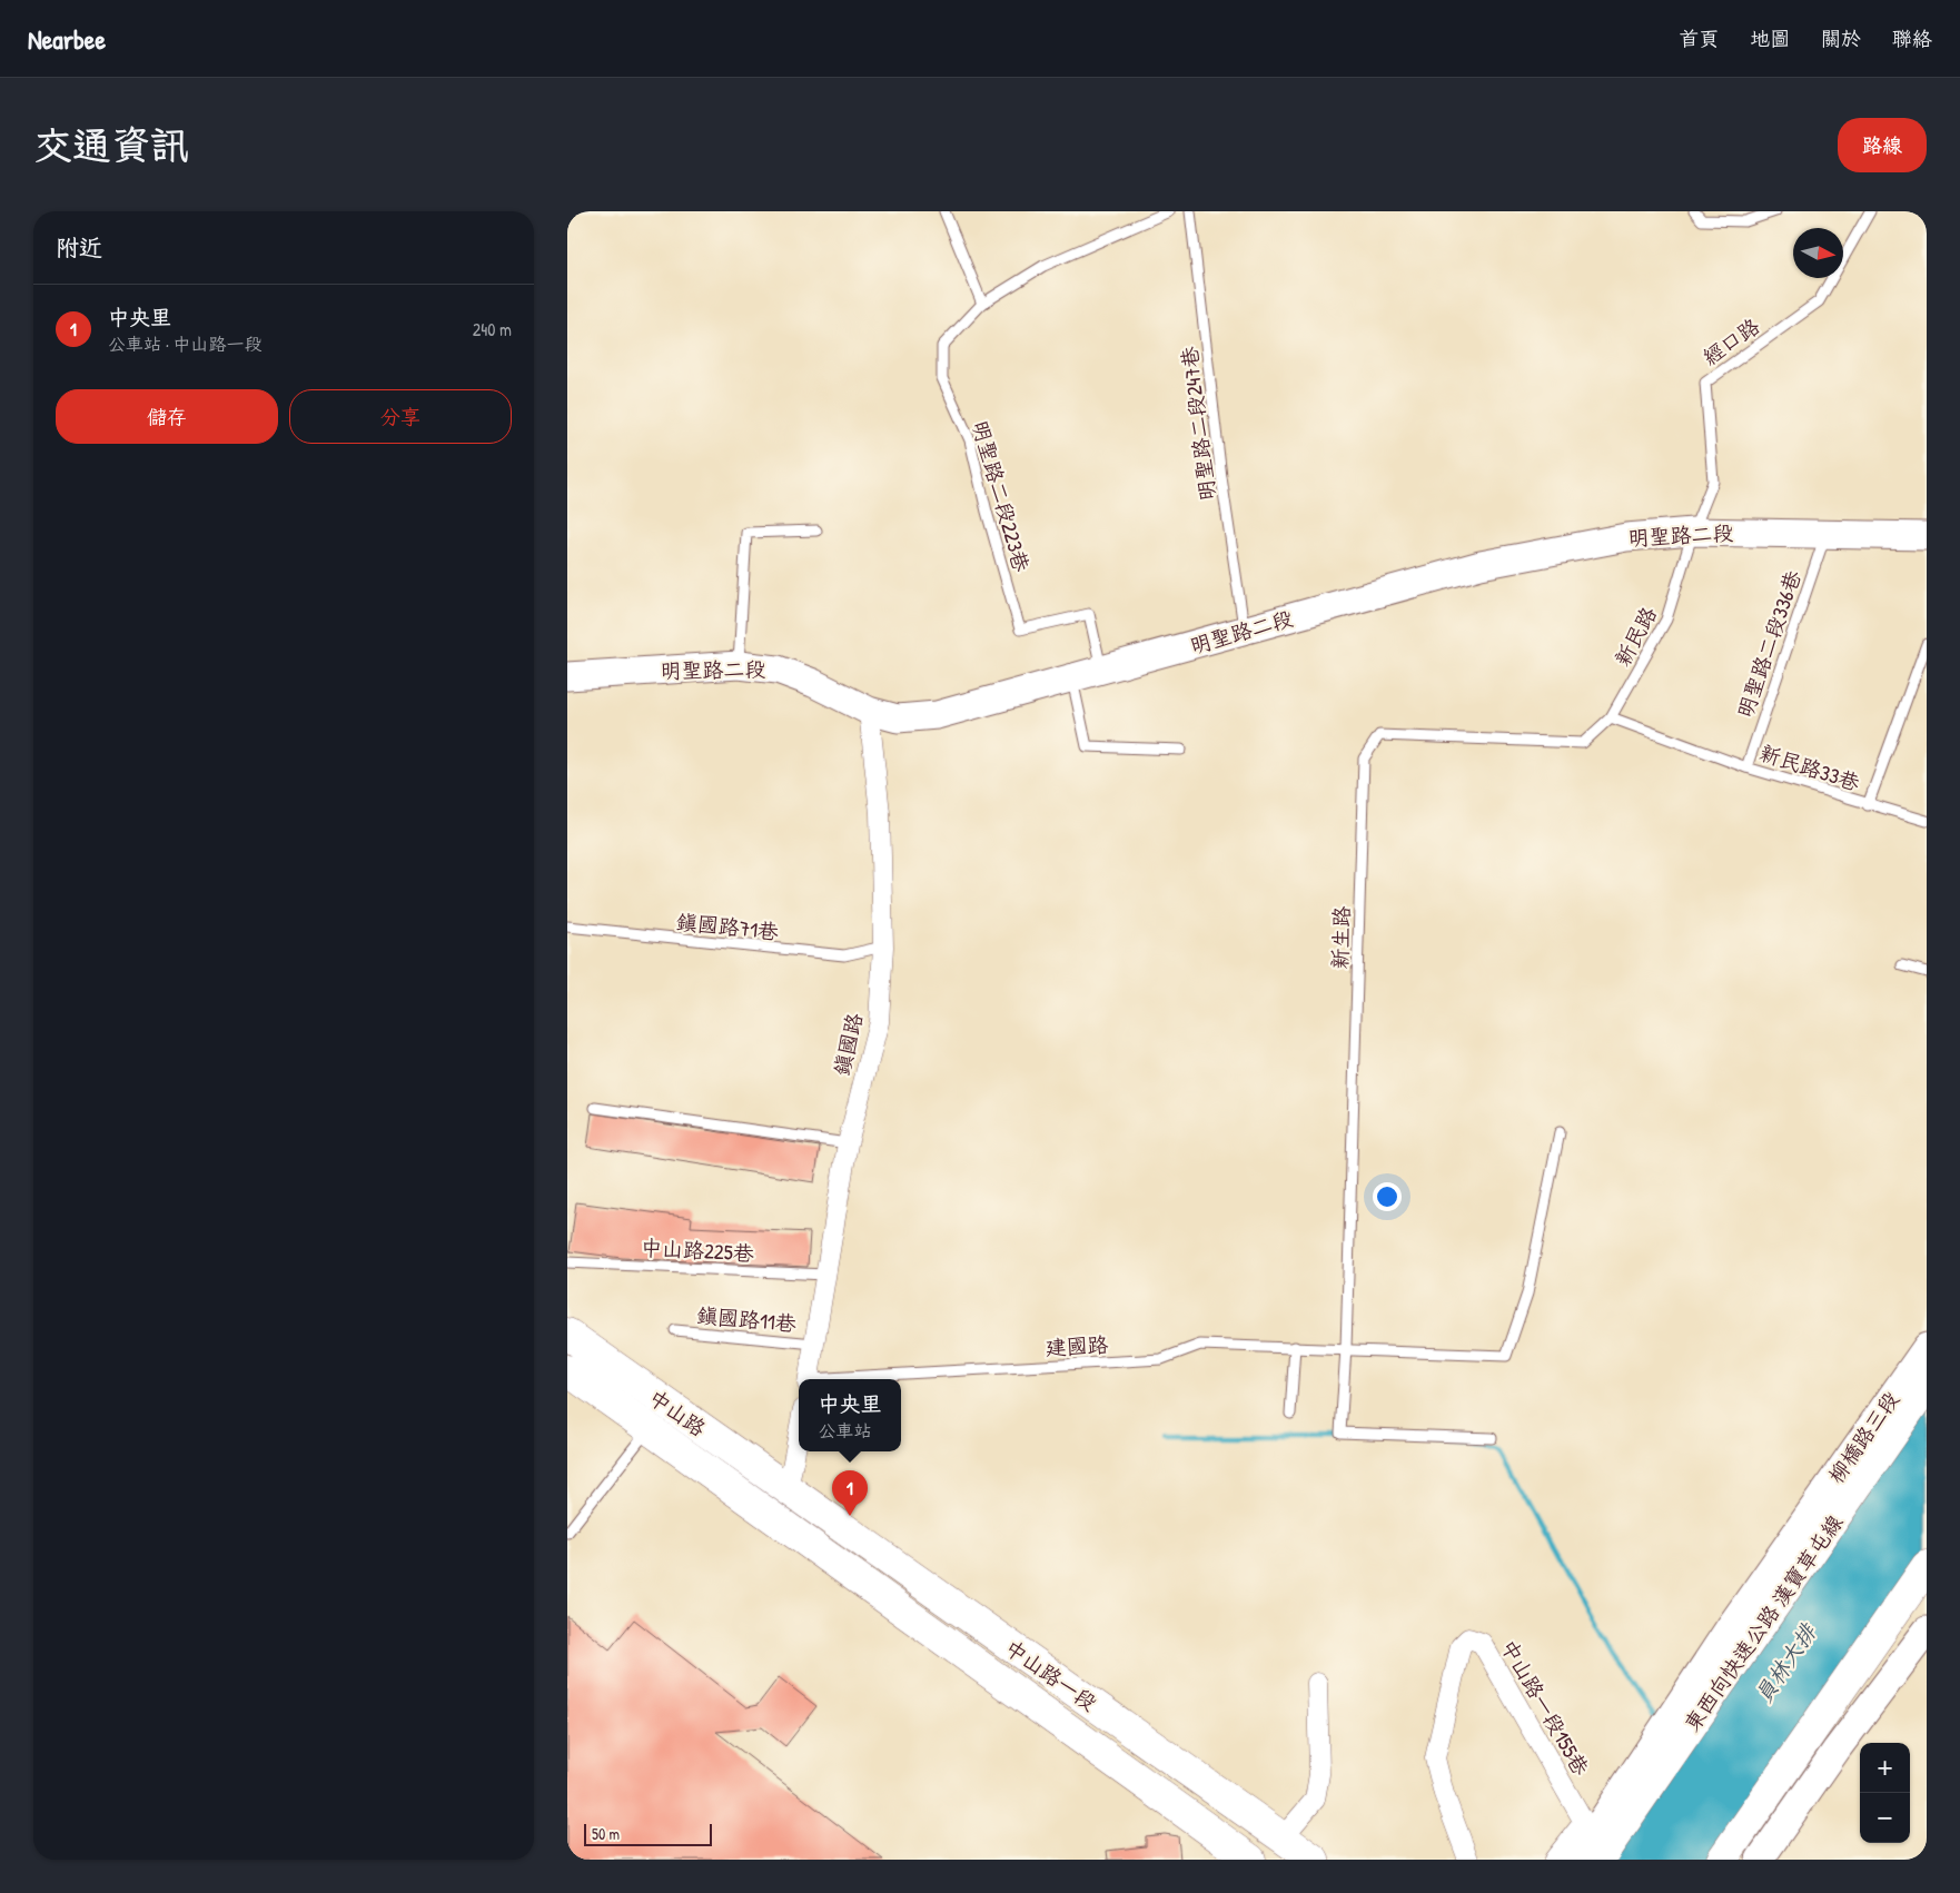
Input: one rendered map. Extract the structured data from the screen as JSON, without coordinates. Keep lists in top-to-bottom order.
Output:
{
  "streets": {
    "main road": ["中山路", "東西向快速公路 漢寶草屯線", "中山路一段"],
    "street": [
      "明聖路二段",
      "鎮國路",
      "柳橋路三段",
      "中山路一段155巷"
    ],
    "lane": [
      "經口路",
      "明聖路二段247巷",
      "明聖路二段223巷",
      "新民路",
      "明聖路二段336巷",
      "新民路33巷",
      "鎮國路71巷",
      "新生路",
      "中山路225巷",
      "鎮國路11巷",
      "建國路"
    ]
  },
  "crossings": [
    ["經口路", "明聖路二段"],
    ["經口路", "新民路"],
    ["明聖路二段247巷", "明聖路二段"],
    ["明聖路二段223巷", "明聖路二段"],
    ["明聖路二段", "新民路"],
    ["明聖路二段", "明聖路二段336巷"],
    ["明聖路二段", "鎮國路"],
    ["新民路", "新民路33巷"],
    ["新民路", "新生路"],
    ["明聖路二段336巷", "新民路33巷"],
    ["鎮國路71巷", "鎮國路"],
    ["新生路", "建國路"],
    ["鎮國路", "中山路225巷"],
    ["鎮國路", "鎮國路11巷"],
    ["中山路", "中山路一段"]
  ],
  "water": ["員林大排"],
  "scale_bar": "50 m",
  "north": "right",
  "page": {
    "header": "Nearbee",
    "nav": [
      "首頁",
      "地圖",
      "關於",
      "聯絡"
    ],
    "buttons": [
      "路線",
      ["儲存", "分享"]
    ],
    "title": "交通資訊",
    "heading": "附近",
    "list": [
      {
        "mark": "1",
        "name": "中央里",
        "note": "公車站 · 中山路一段",
        "value": "240 m"
      }
    ],
    "popup": ["中央里", "公車站"],
    "pins": "1",
    "map_buttons": ["+", "−"],
    "scale": "50 m"
  }
}
